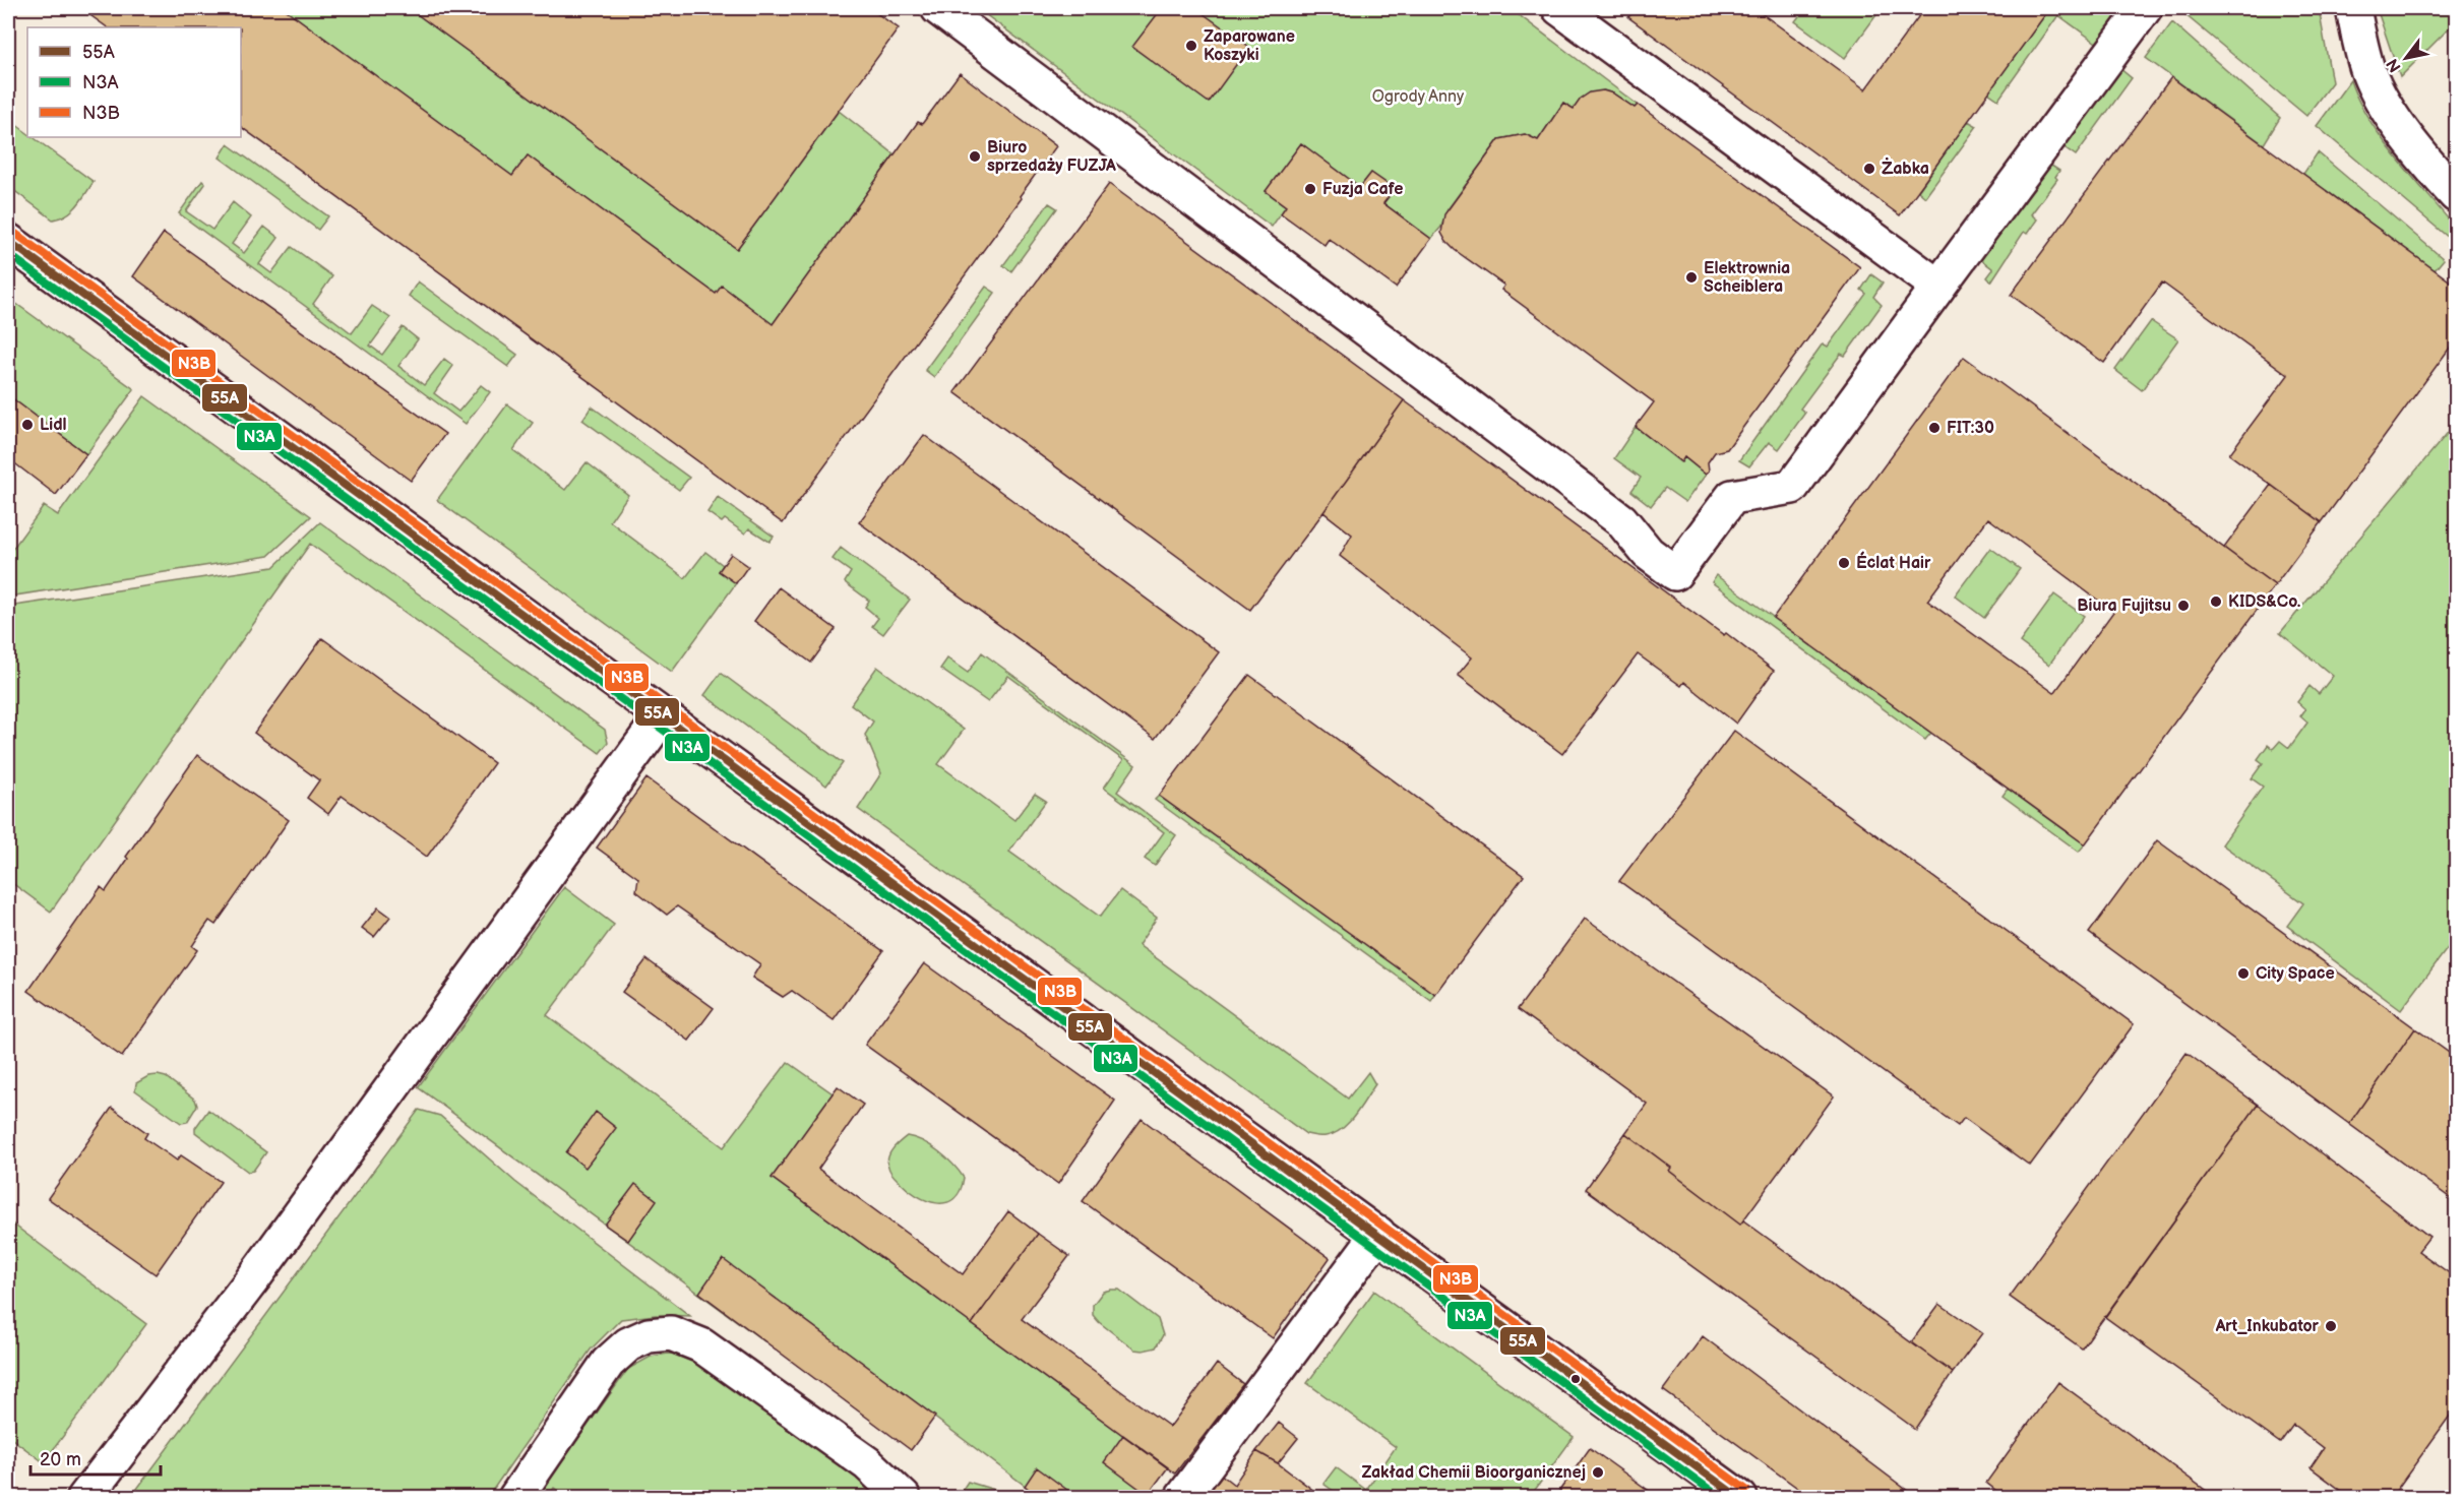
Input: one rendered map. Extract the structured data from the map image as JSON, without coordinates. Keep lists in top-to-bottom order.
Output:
{
  "parks": ["Ogrody Anny"],
  "places": [
    "Zaparowane Koszyki",
    "Biuro sprzedaży FUZJA",
    "Żabka",
    "Fuzja Cafe",
    "Elektrownia Scheiblera",
    "Lidl",
    "FIT:30",
    "Éclat Hair",
    "KIDS&Co.",
    "Biura Fujitsu",
    "City Space",
    "Art_Inkubator",
    "Zakład Chemii Bioorganicznej"
  ],
  "lines": ["transit line N3B", "transit line 55A", "transit line N3A"],
  "legend": ["55A", "N3A", "N3B"],
  "scale_bar": "20 m",
  "north": "bottom left"
}
